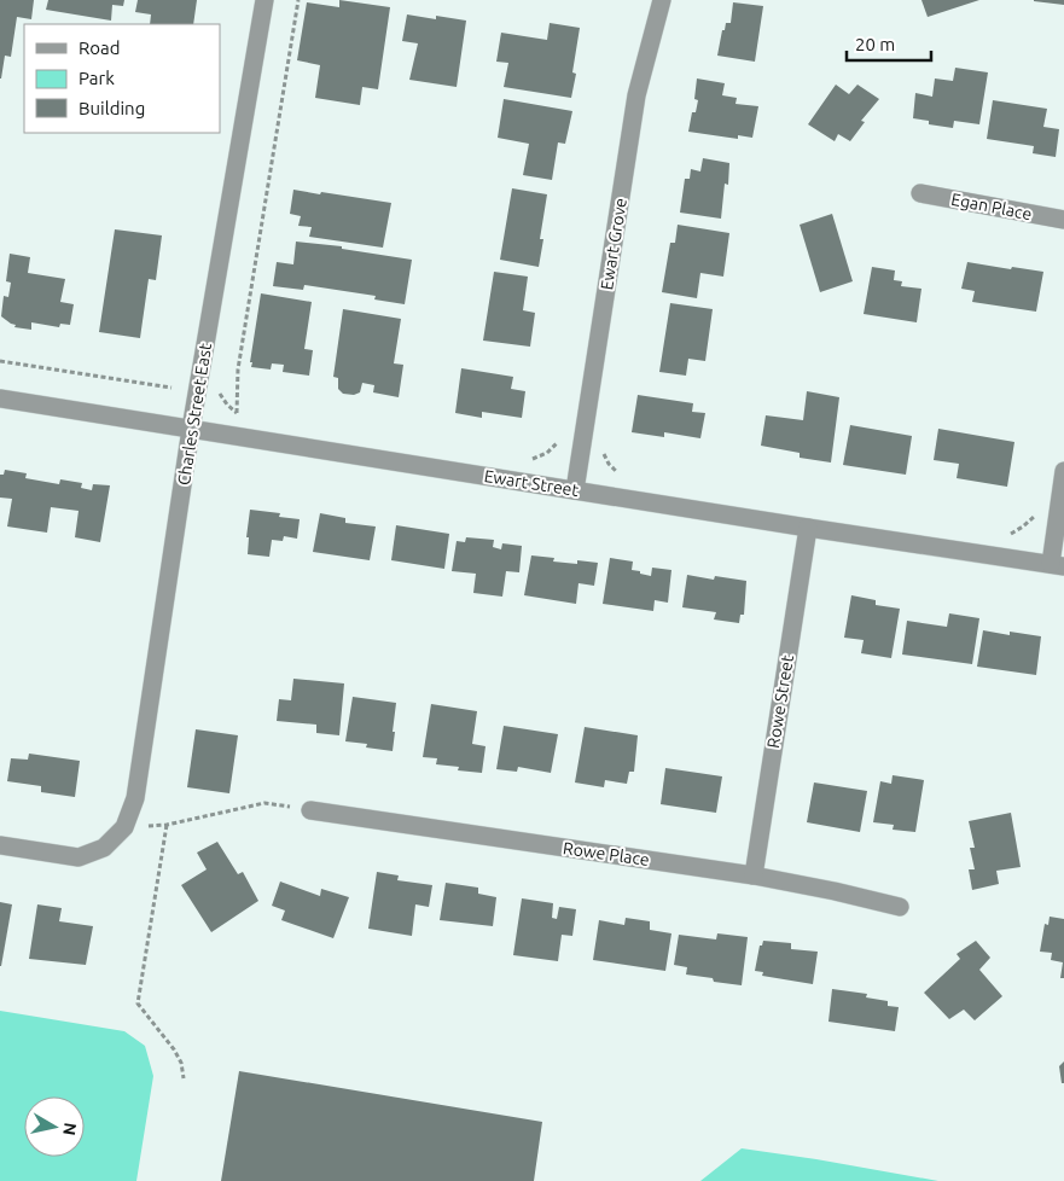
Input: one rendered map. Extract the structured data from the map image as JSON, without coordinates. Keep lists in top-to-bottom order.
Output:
{
  "streets": {
    "street": [
      "Egan Place",
      "Ewart Grove",
      "Charles Street East",
      "Ewart Street",
      "Rowe Street",
      "Rowe Place"
    ]
  },
  "crossings": [
    ["Ewart Grove", "Ewart Street"],
    ["Charles Street East", "Ewart Street"],
    ["Ewart Street", "Rowe Street"],
    ["Rowe Street", "Rowe Place"]
  ],
  "legend": ["Road", "Park", "Building"],
  "scale_bar": "20 m",
  "north": "right"
}
